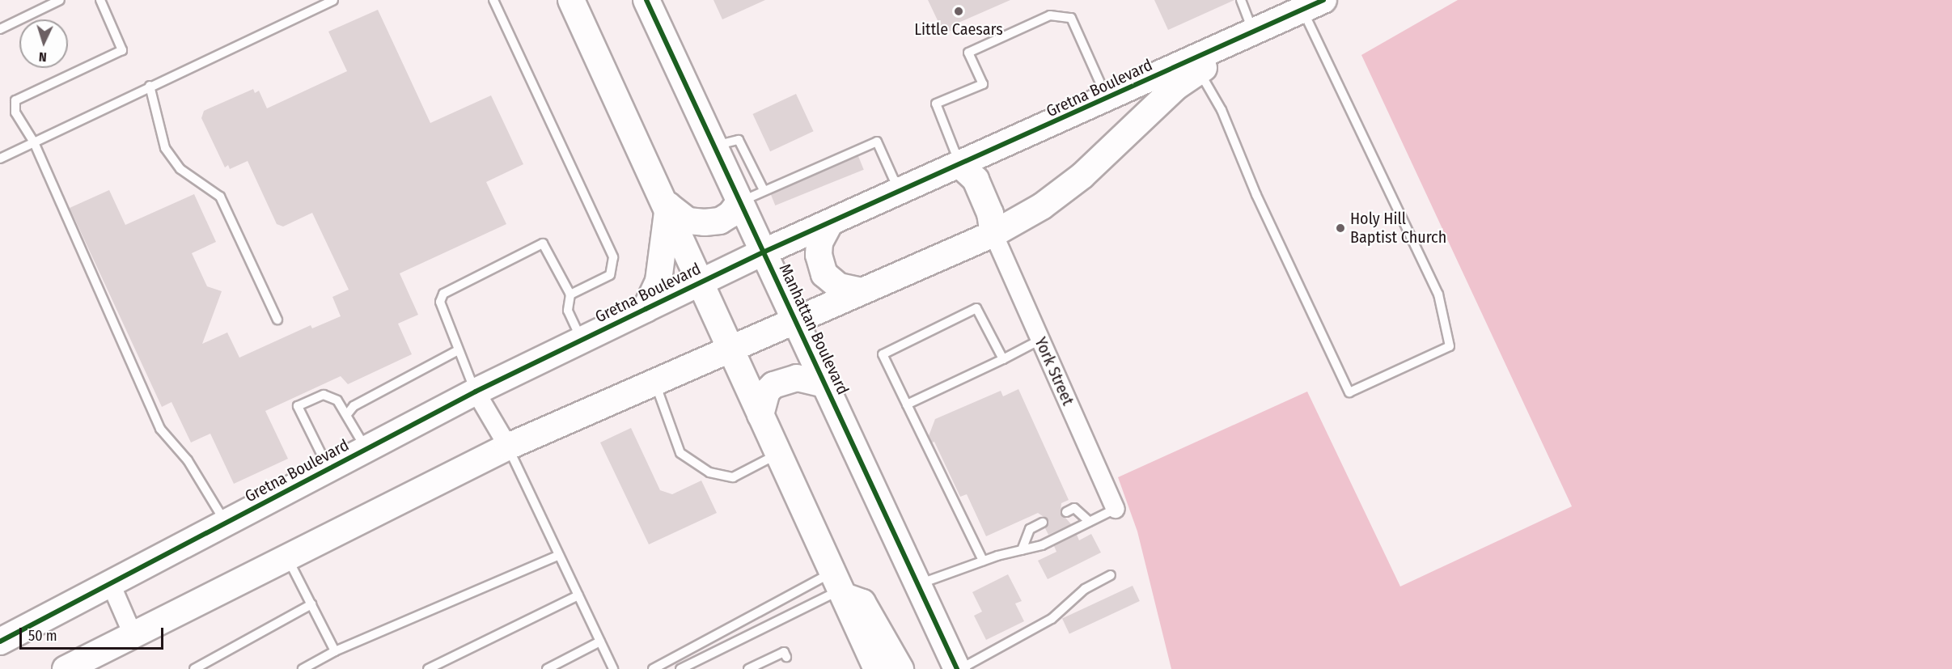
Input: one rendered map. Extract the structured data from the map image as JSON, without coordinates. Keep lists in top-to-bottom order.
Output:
{
  "streets": {
    "street": ["Gretna Boulevard", "Manhattan Boulevard", "York Street"]
  },
  "crossings": [
    ["Gretna Boulevard", "Manhattan Boulevard"]
  ],
  "places": ["Little Caesars", "Holy Hill Baptist Church"],
  "scale_bar": "50 m",
  "north": "bottom"
}
